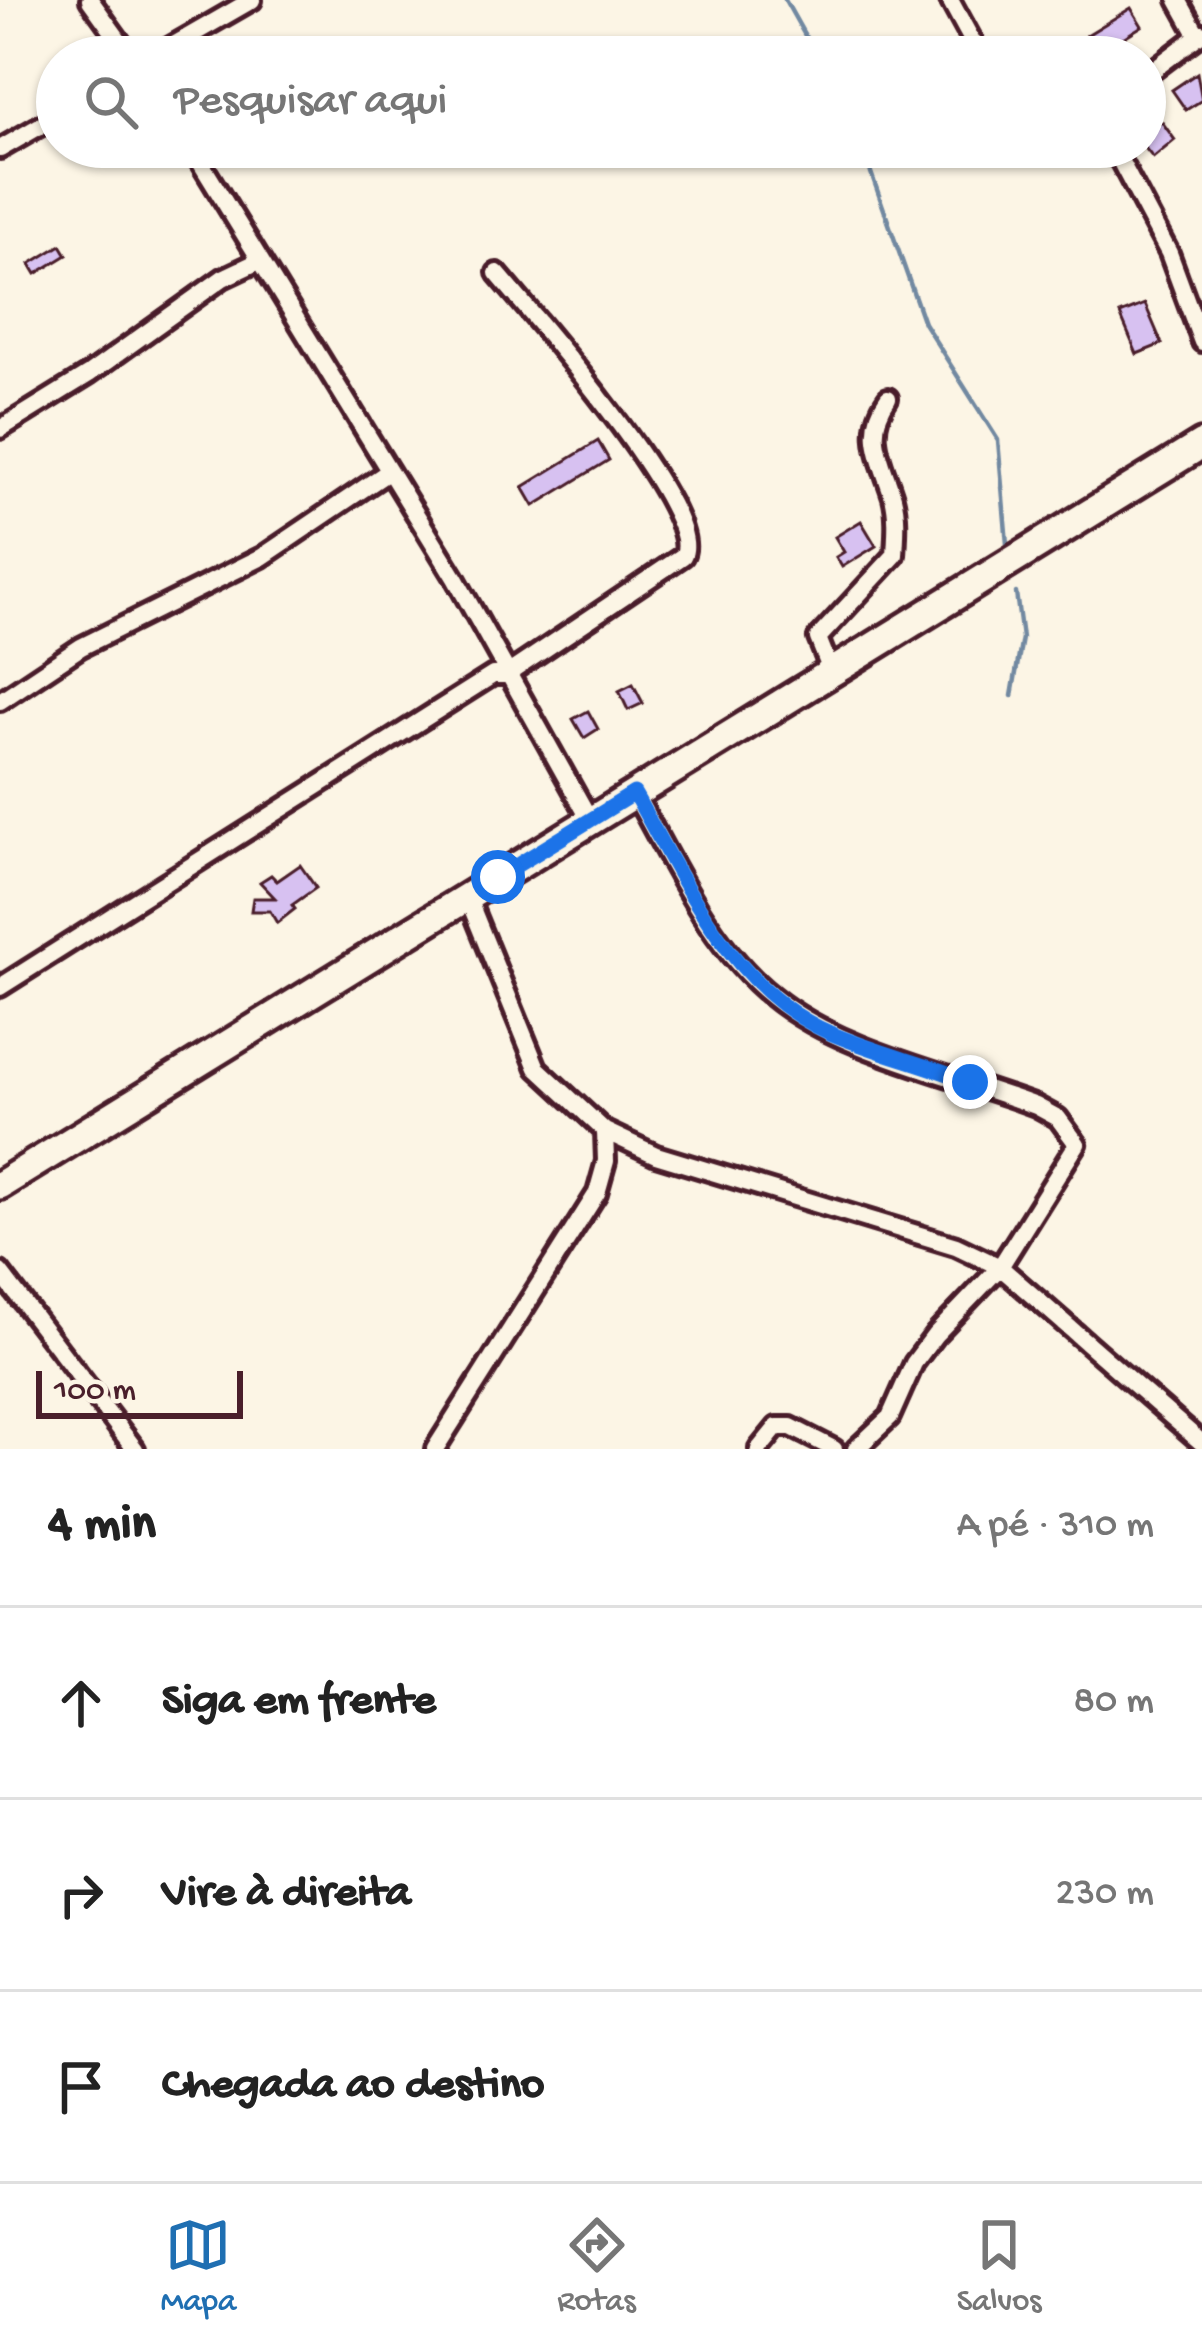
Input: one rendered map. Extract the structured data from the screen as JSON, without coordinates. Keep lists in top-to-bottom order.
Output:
{
  "scale_bar": "100 m",
  "page": {
    "search": "Pesquisar aqui",
    "scale": "100 m",
    "heading": ["4 min", "A pé · 310 m"],
    "list": [
      ["Siga em frente", "80 m"],
      ["Vire à direita", "230 m"],
      "Chegada ao destino"
    ],
    "nav": ["Mapa", "Rotas", "Salvos"]
  }
}
